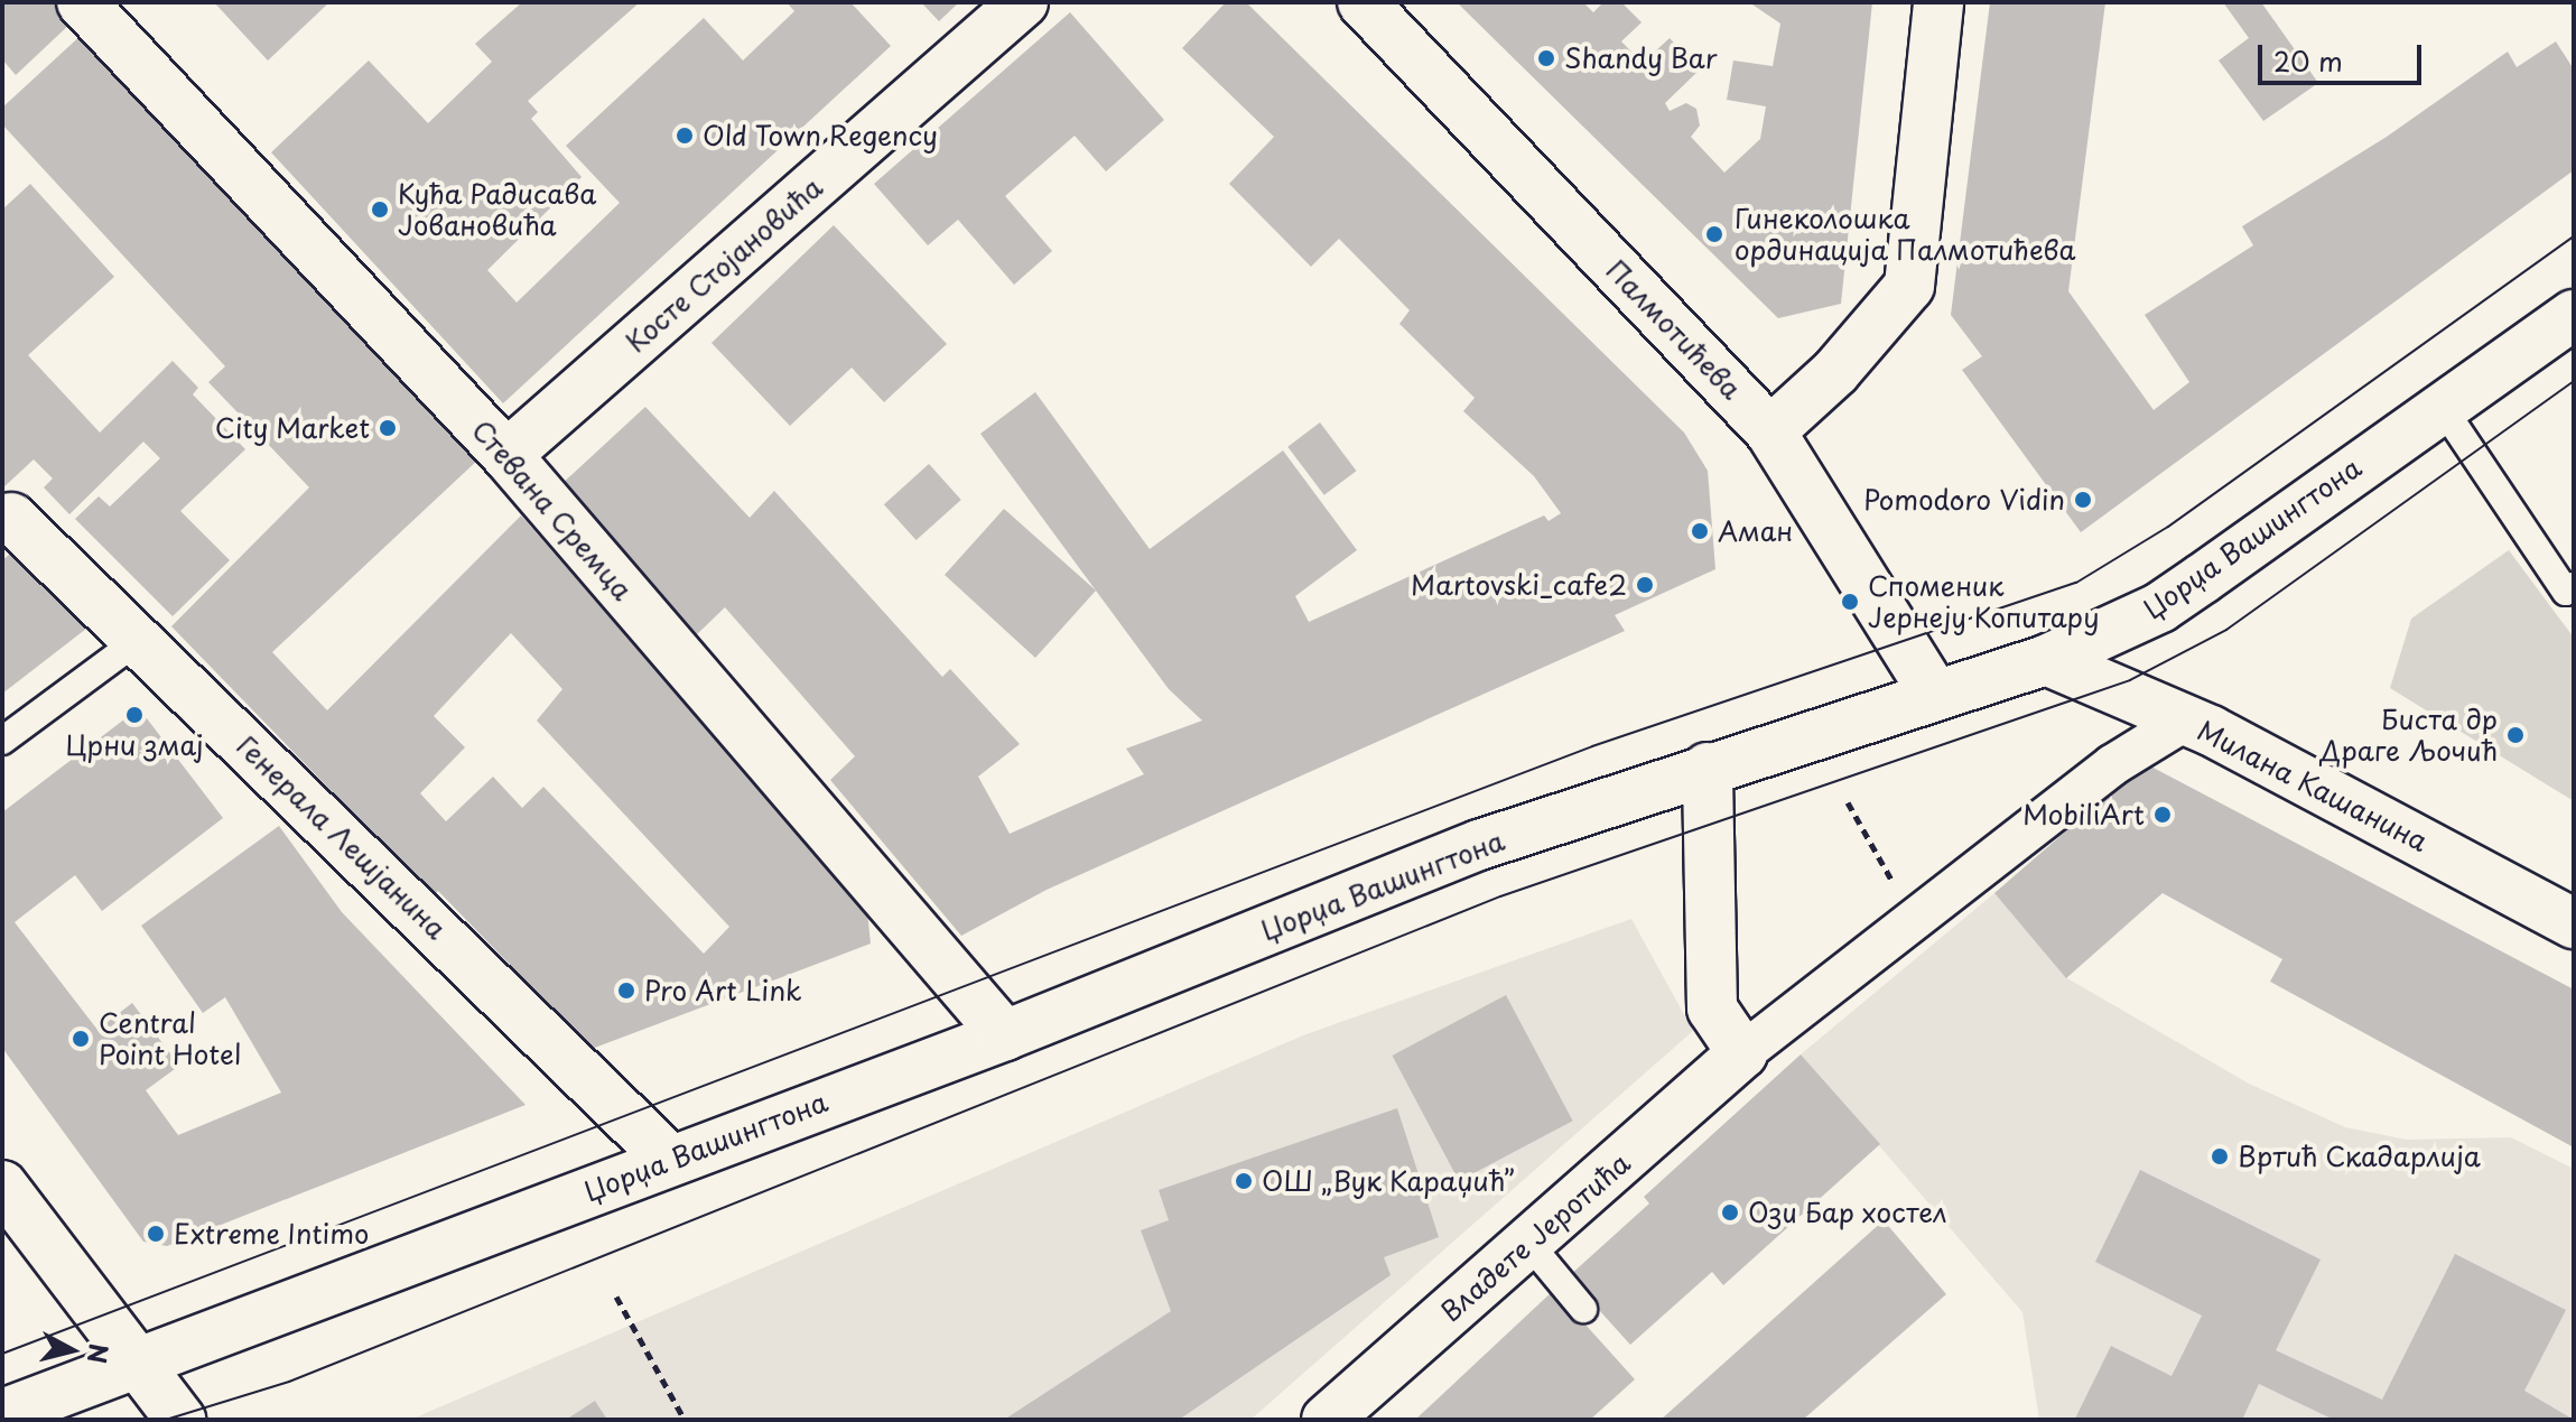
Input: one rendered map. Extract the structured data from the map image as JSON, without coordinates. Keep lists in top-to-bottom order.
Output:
{
  "streets": {
    "street": [
      "Косте Стојановића",
      "Палмотићева",
      "Стевана Сремца",
      "Џорџа Вашингтона",
      "Милана Кашанина",
      "Генерала Лешјанина",
      "Владете Јеротића"
    ]
  },
  "crossings": [
    ["Косте Стојановића", "Стевана Сремца"],
    ["Палмотићева", "Џорџа Вашингтона"],
    ["Стевана Сремца", "Џорџа Вашингтона"],
    ["Џорџа Вашингтона", "Милана Кашанина"],
    ["Џорџа Вашингтона", "Генерала Лешјанина"],
    ["Милана Кашанина", "Владете Јеротића"]
  ],
  "places": [
    "Shandy Bar",
    "Old Town Regency",
    "Кућа Радисава Јовановића",
    "Гинеколошка ординација Палмотићева",
    "City Market",
    "Pomodoro Vidin",
    "Аман",
    "Martovski_cafe2",
    "Споменик Јернеју Копитару",
    "Црни змај",
    "Биста др Драге Љочић",
    "MobiliArt",
    "Pro Art Link",
    "Central Point Hotel",
    "Вртић Скадарлија",
    "ОШ „Вук Караџић”",
    "Ози Бар хостел",
    "Extreme Intimo"
  ],
  "scale_bar": "20 m",
  "north": "right"
}
